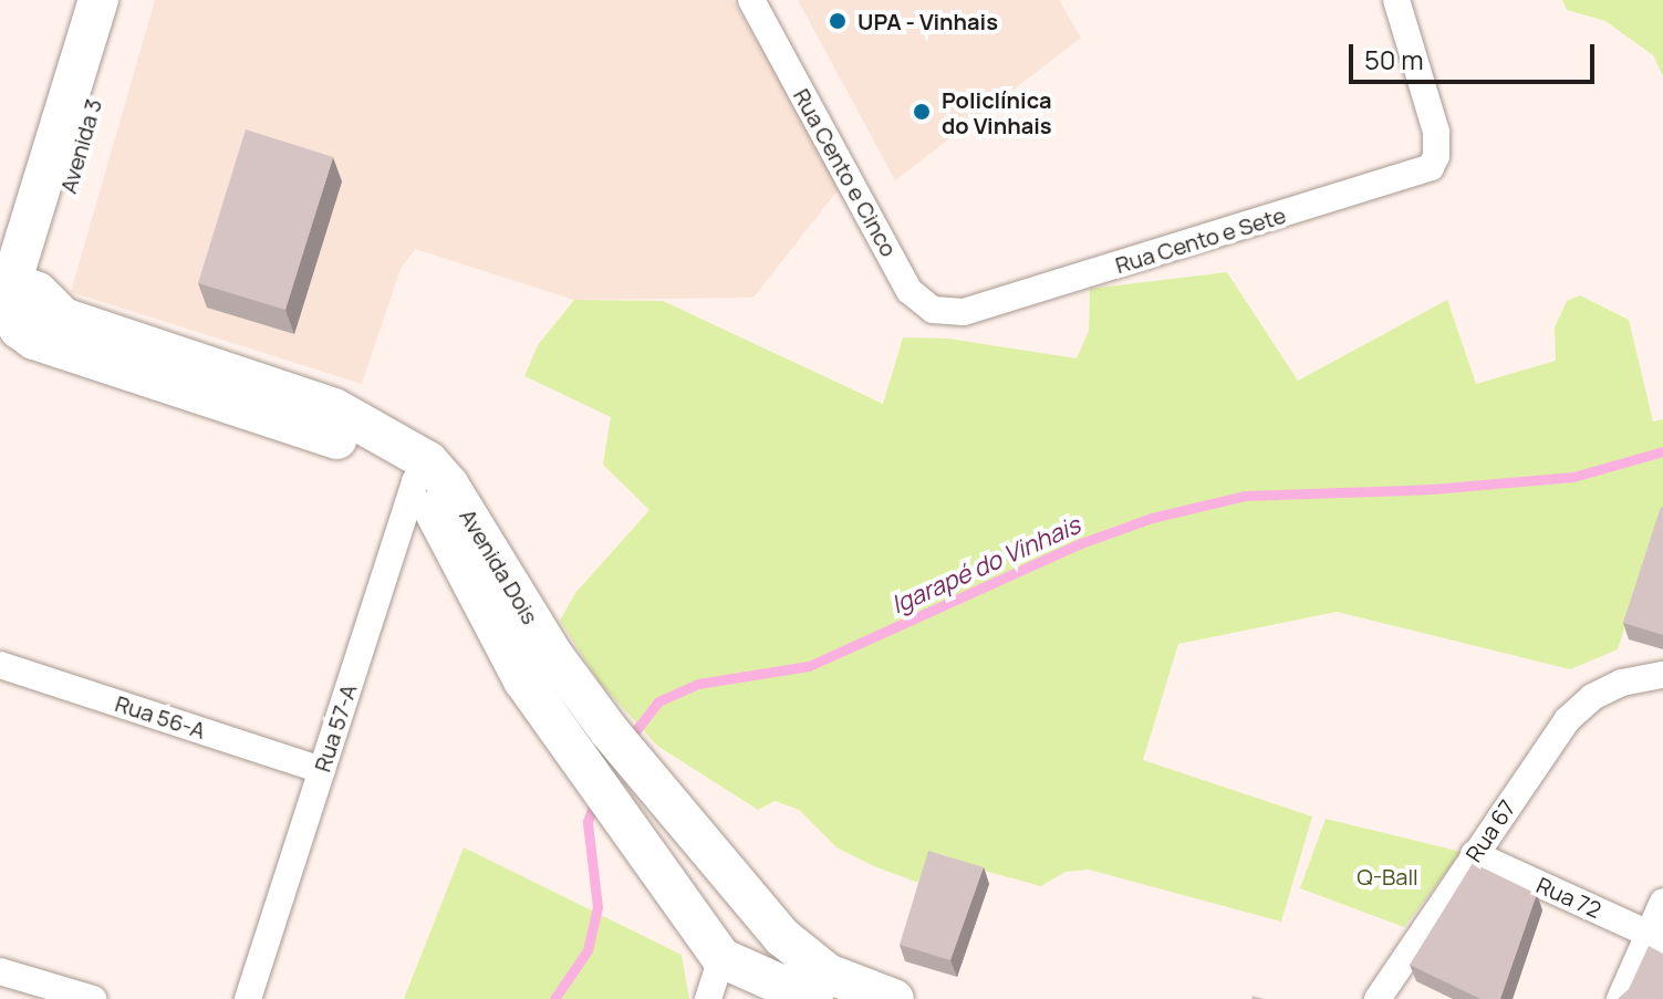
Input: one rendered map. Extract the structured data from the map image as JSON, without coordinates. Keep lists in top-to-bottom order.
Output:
{
  "streets": {
    "street": [
      "Avenida 3",
      "Rua Cento e Cinco",
      "Rua Cento e Sete",
      "Avenida Dois",
      "Rua 56-A",
      "Rua 57-A",
      "Rua 67",
      "Rua 72"
    ]
  },
  "crossings": [
    ["Avenida 3", "Avenida Dois"],
    ["Rua Cento e Cinco", "Rua Cento e Sete"],
    ["Avenida Dois", "Rua 57-A"],
    ["Rua 56-A", "Rua 57-A"],
    ["Rua 67", "Rua 72"]
  ],
  "water": ["Igarapé do Vinhais"],
  "parks": ["Q-Ball"],
  "places": ["UPA - Vinhais", "Policlínica do Vinhais"],
  "scale_bar": "50 m"
}
